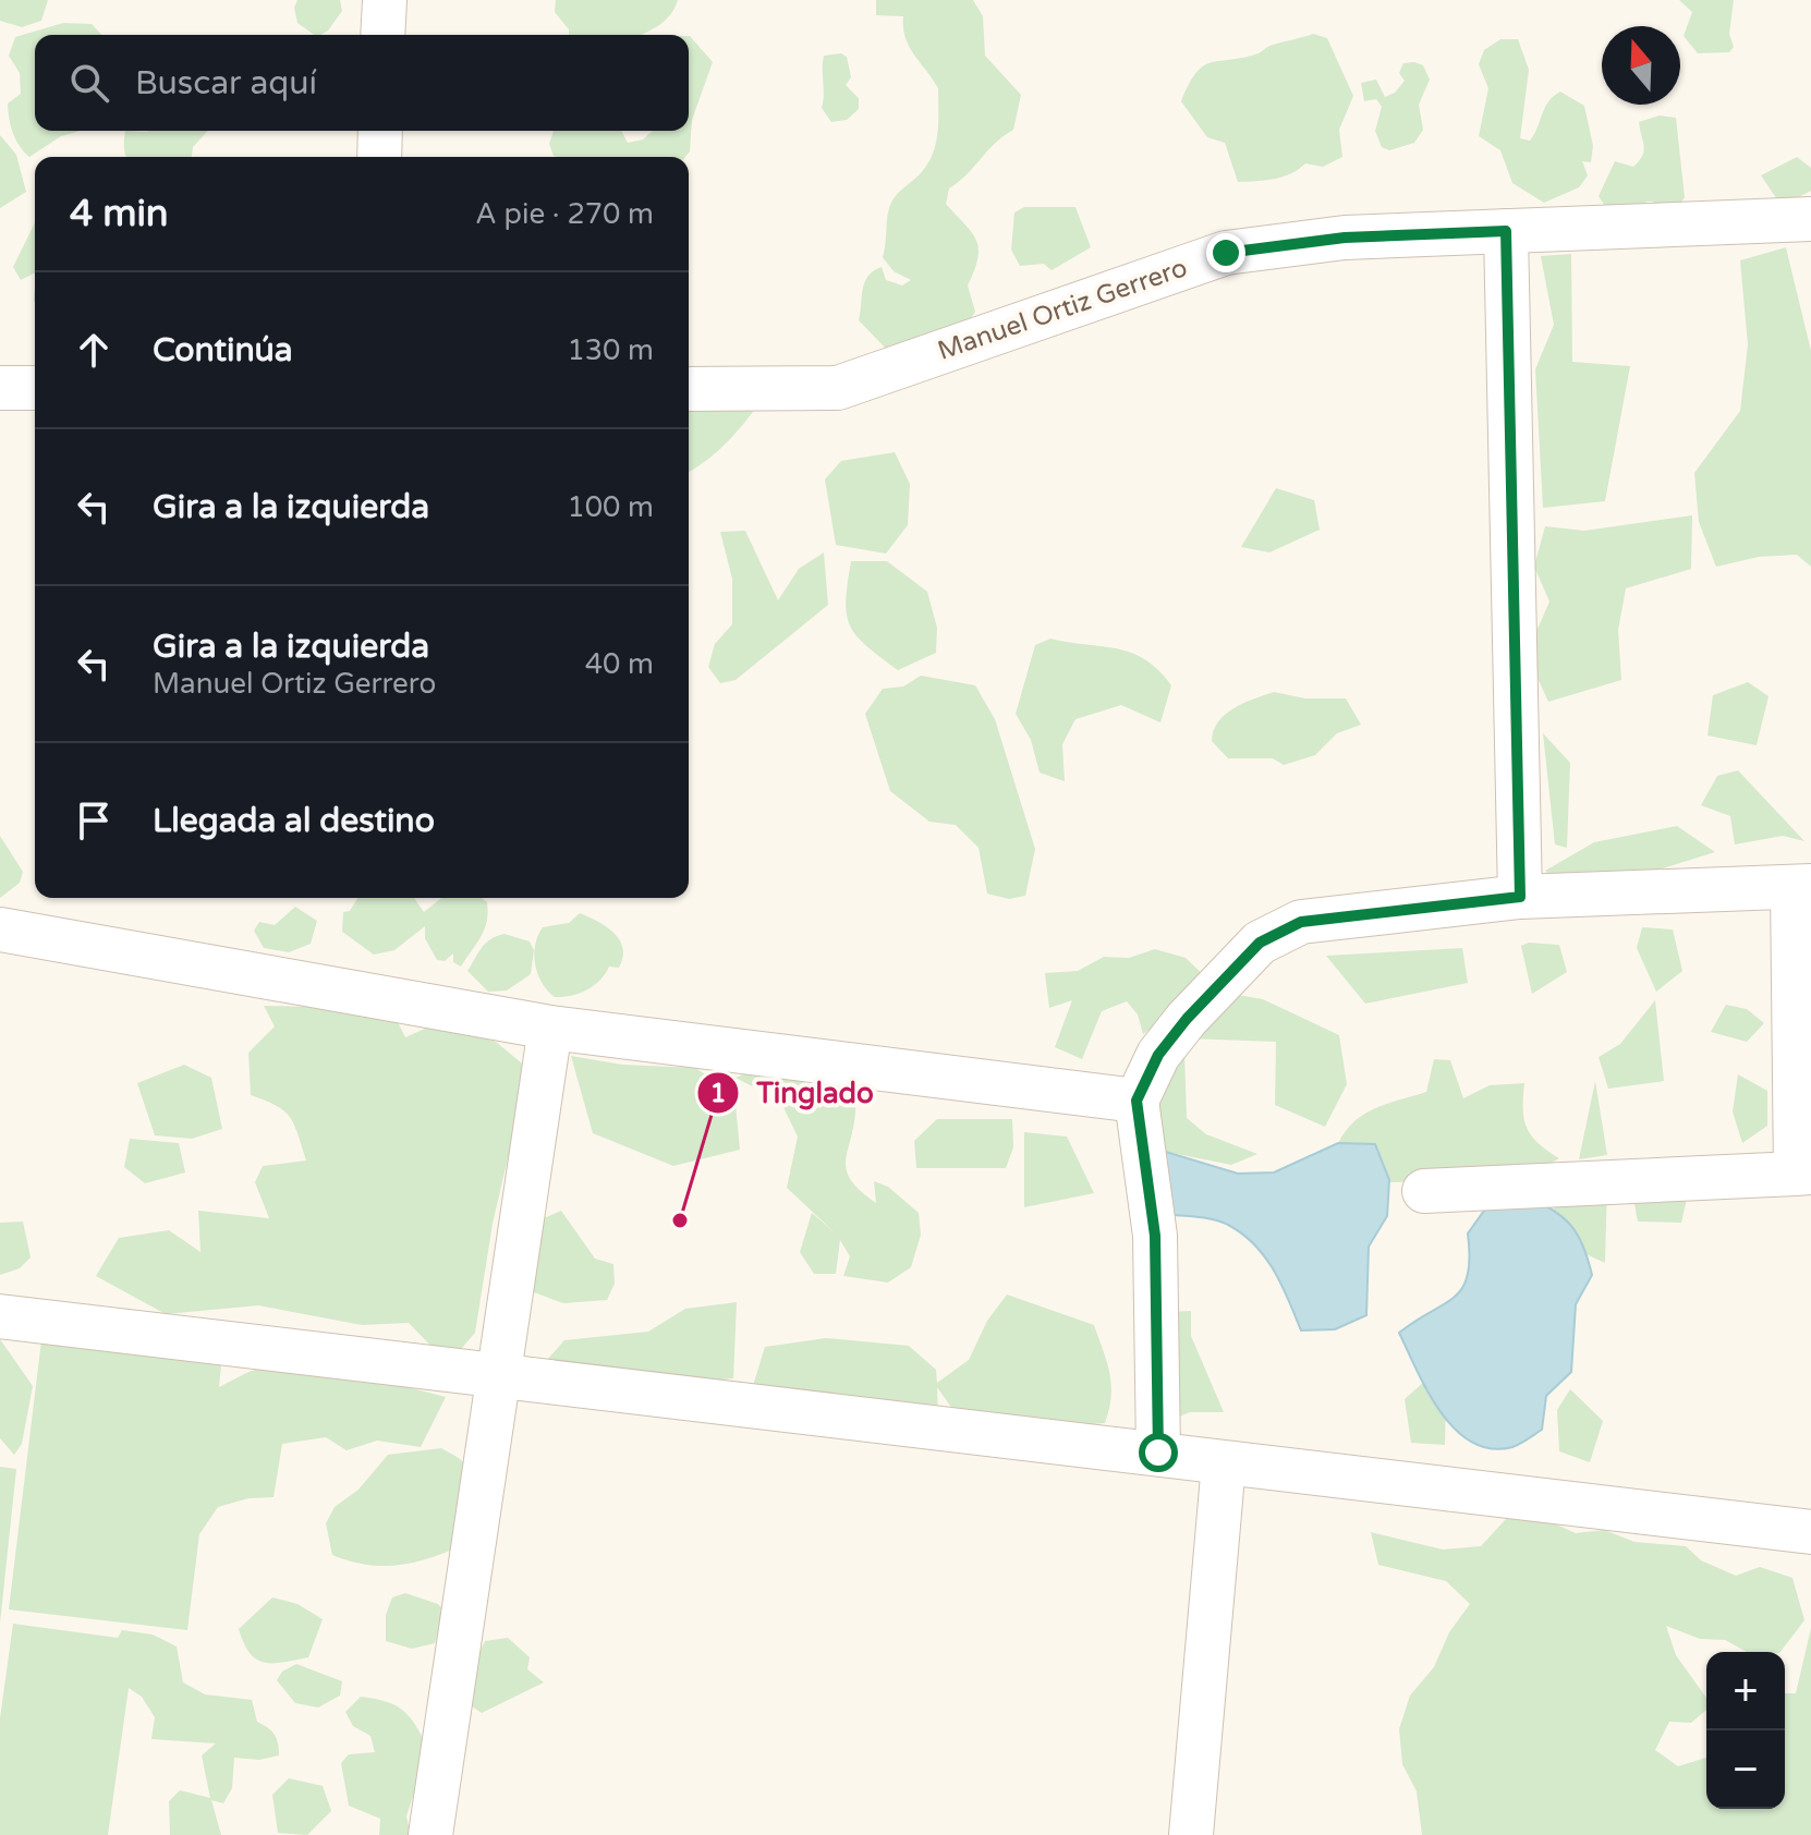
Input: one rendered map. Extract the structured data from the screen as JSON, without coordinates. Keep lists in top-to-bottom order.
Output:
{
  "streets": {
    "street": ["Manuel Ortiz Gerrero"]
  },
  "places": ["Tinglado"],
  "north": "top",
  "page": {
    "search": "Buscar aquí",
    "heading": ["4 min", "A pie · 270 m"],
    "list": [
      ["Continúa", "130 m"],
      ["Gira a la izquierda", "100 m"],
      ["Gira a la izquierda", "Manuel Ortiz Gerrero", "40 m"],
      "Llegada al destino"
    ],
    "map_buttons": ["+", "−"]
  }
}
